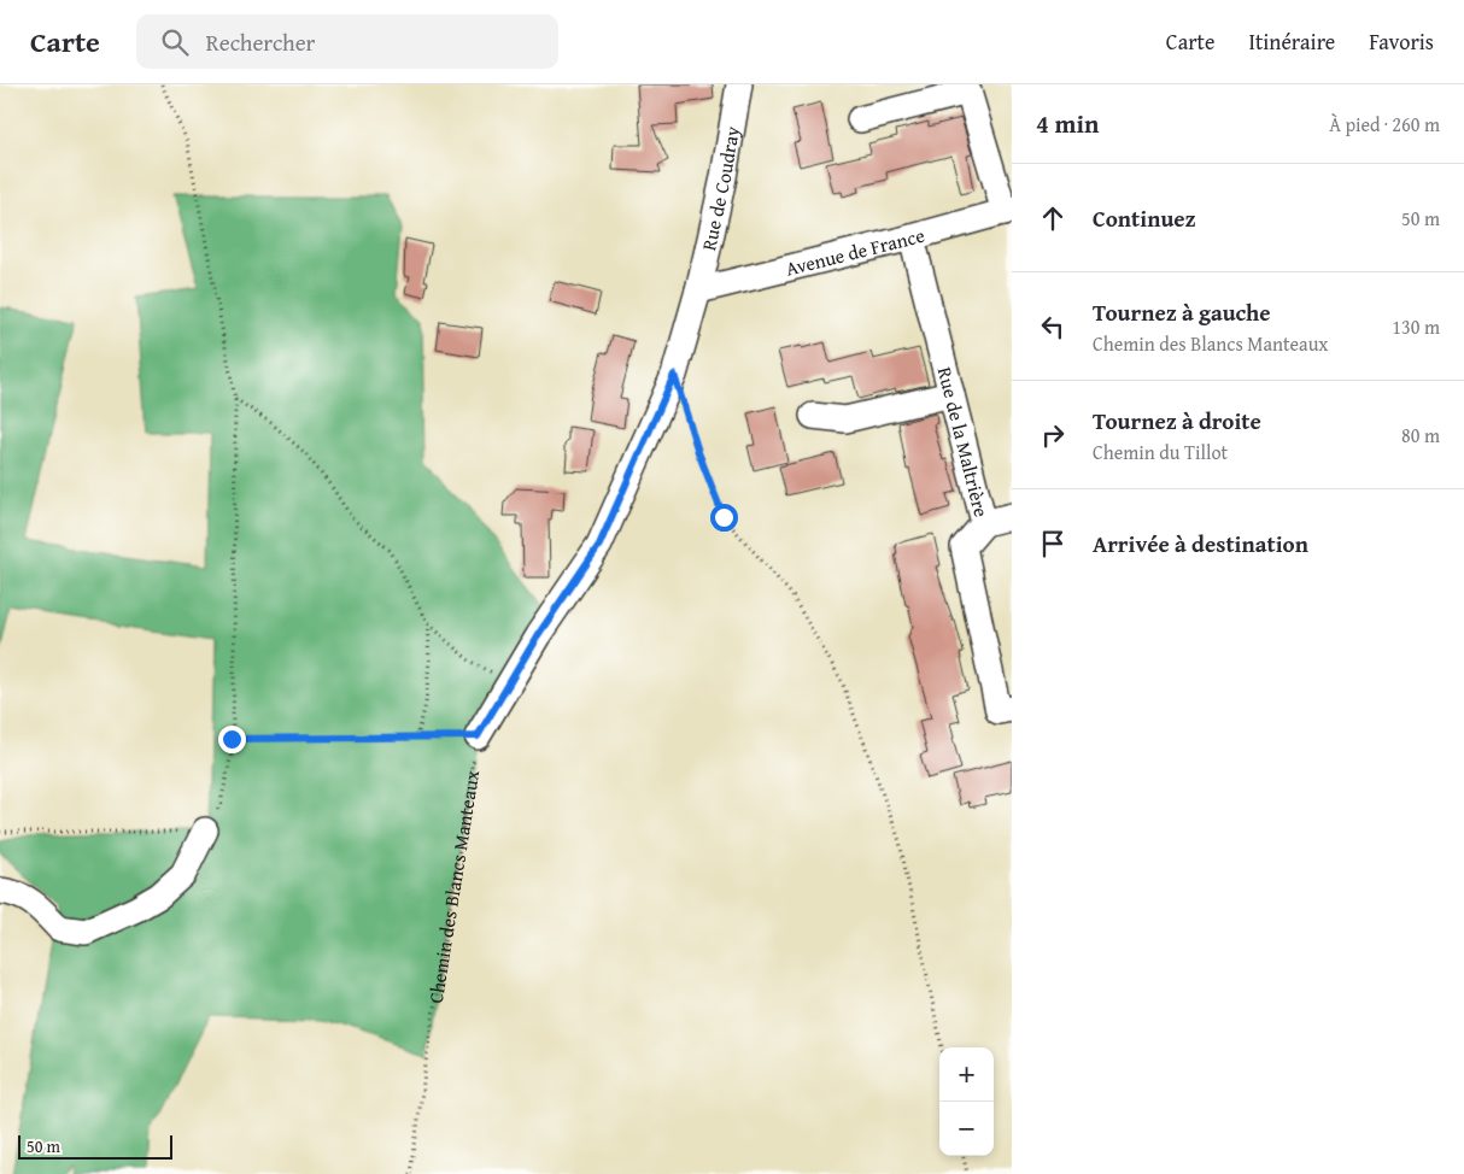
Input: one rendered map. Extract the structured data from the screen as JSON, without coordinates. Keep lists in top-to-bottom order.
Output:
{
  "streets": {
    "street": ["Rue de Coudray", "Avenue de France", "Rue de la Maltrière"],
    "path": ["Chemin des Blancs Manteaux"]
  },
  "crossings": [
    ["Rue de Coudray", "Avenue de France"],
    ["Avenue de France", "Rue de la Maltrière"]
  ],
  "scale_bar": "50 m",
  "page": {
    "header": "Carte",
    "search": "Rechercher",
    "nav": ["Carte", "Itinéraire", "Favoris"],
    "heading": ["4 min", "À pied · 260 m"],
    "list": [
      ["Continuez", "50 m"],
      ["Tournez à gauche", "Chemin des Blancs Manteaux", "130 m"],
      ["Tournez à droite", "Chemin du Tillot", "80 m"],
      "Arrivée à destination"
    ],
    "map_buttons": ["+", "−"],
    "scale": "50 m"
  }
}
